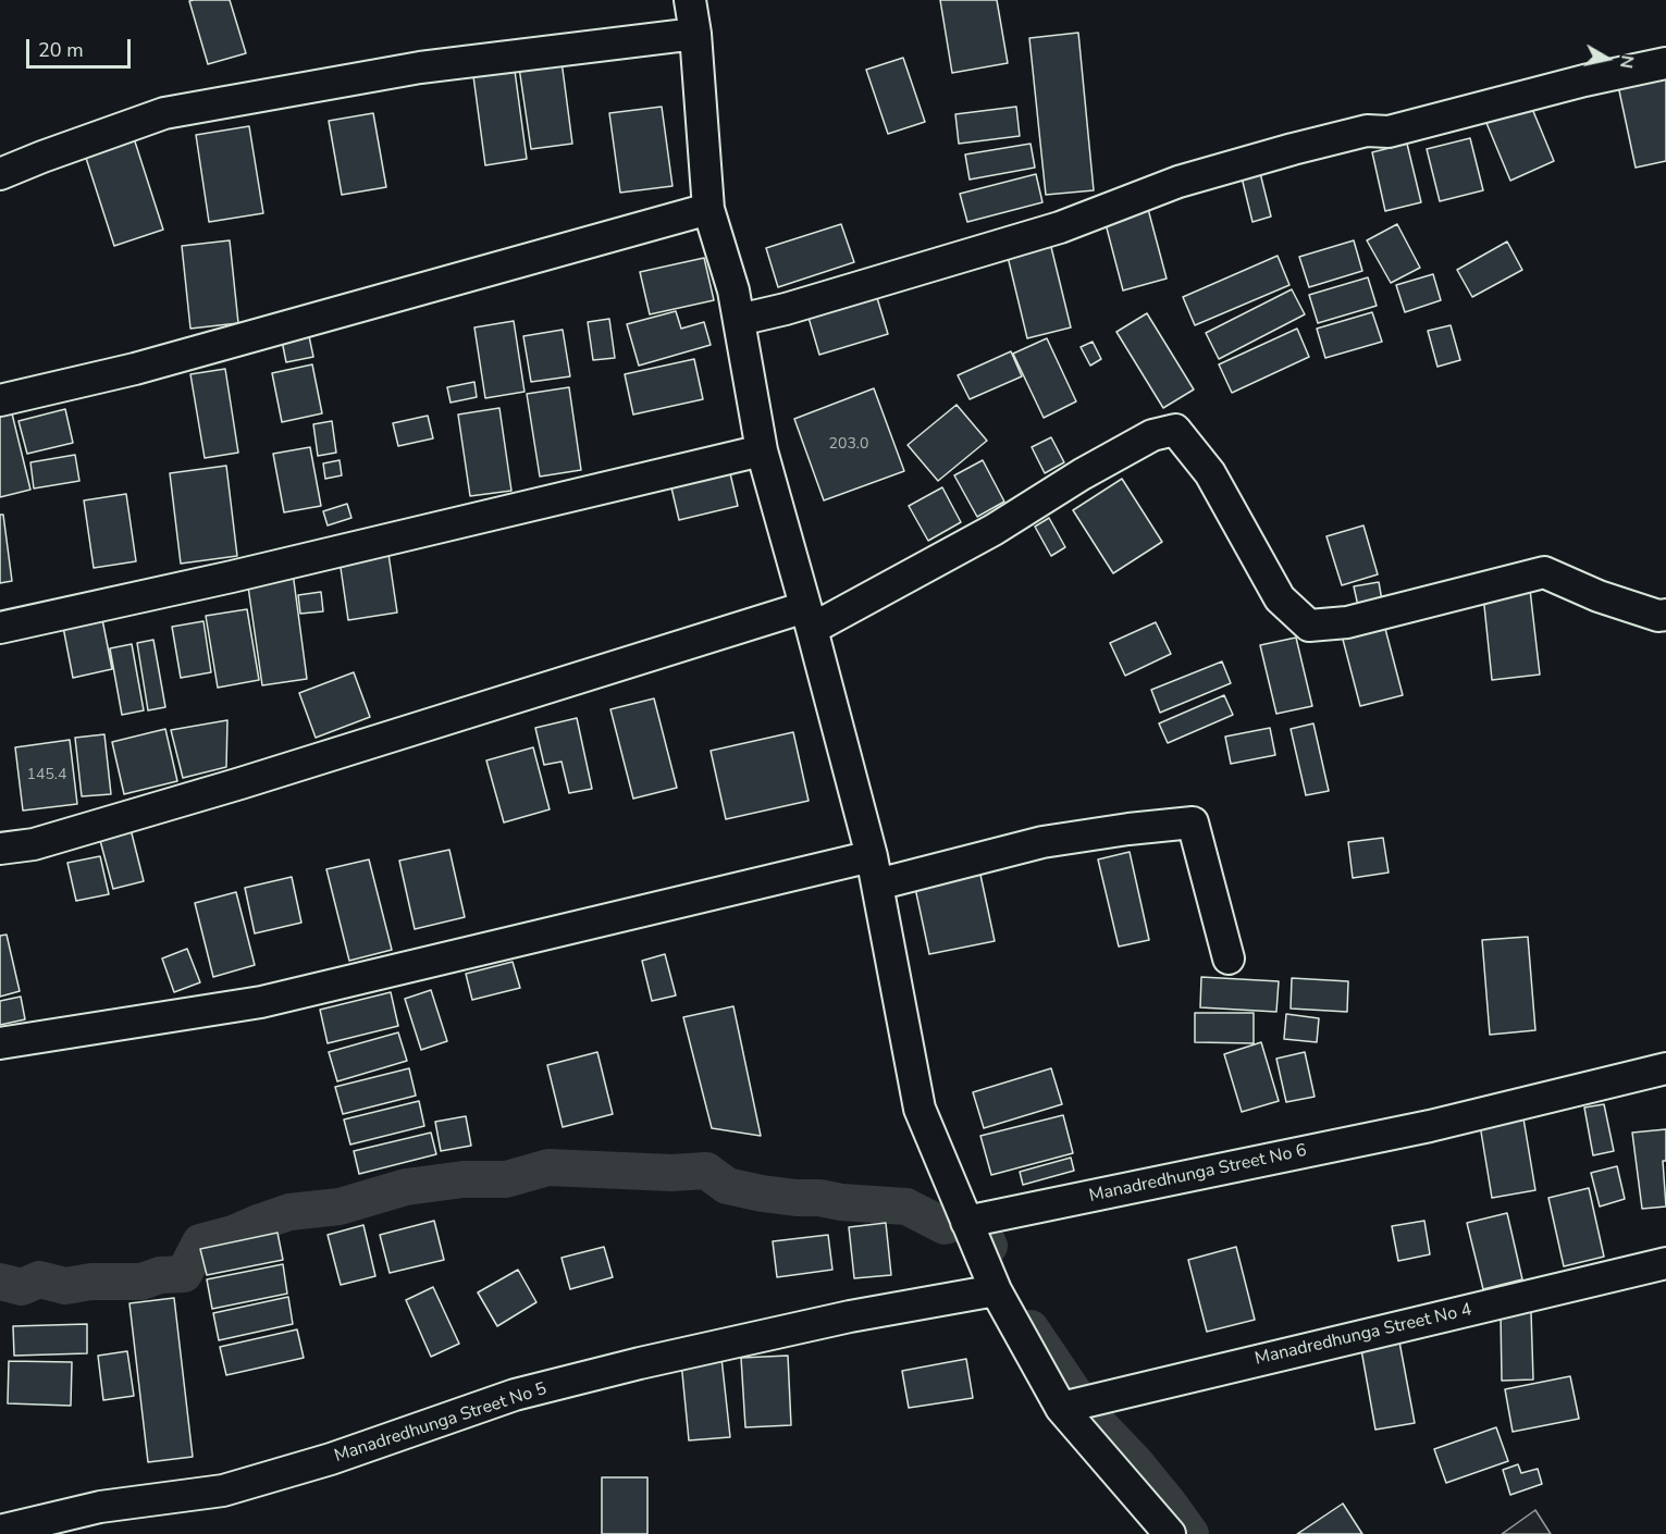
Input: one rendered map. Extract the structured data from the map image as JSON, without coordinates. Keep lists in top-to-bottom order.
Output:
{
  "streets": {
    "street": ["Manadredhunga Street No 6", "Manadredhunga Street No 4", "Manadredhunga Street No 5"]
  },
  "house_numbers": ["203.0", "145.4"],
  "scale_bar": "20 m",
  "north": "right"
}
